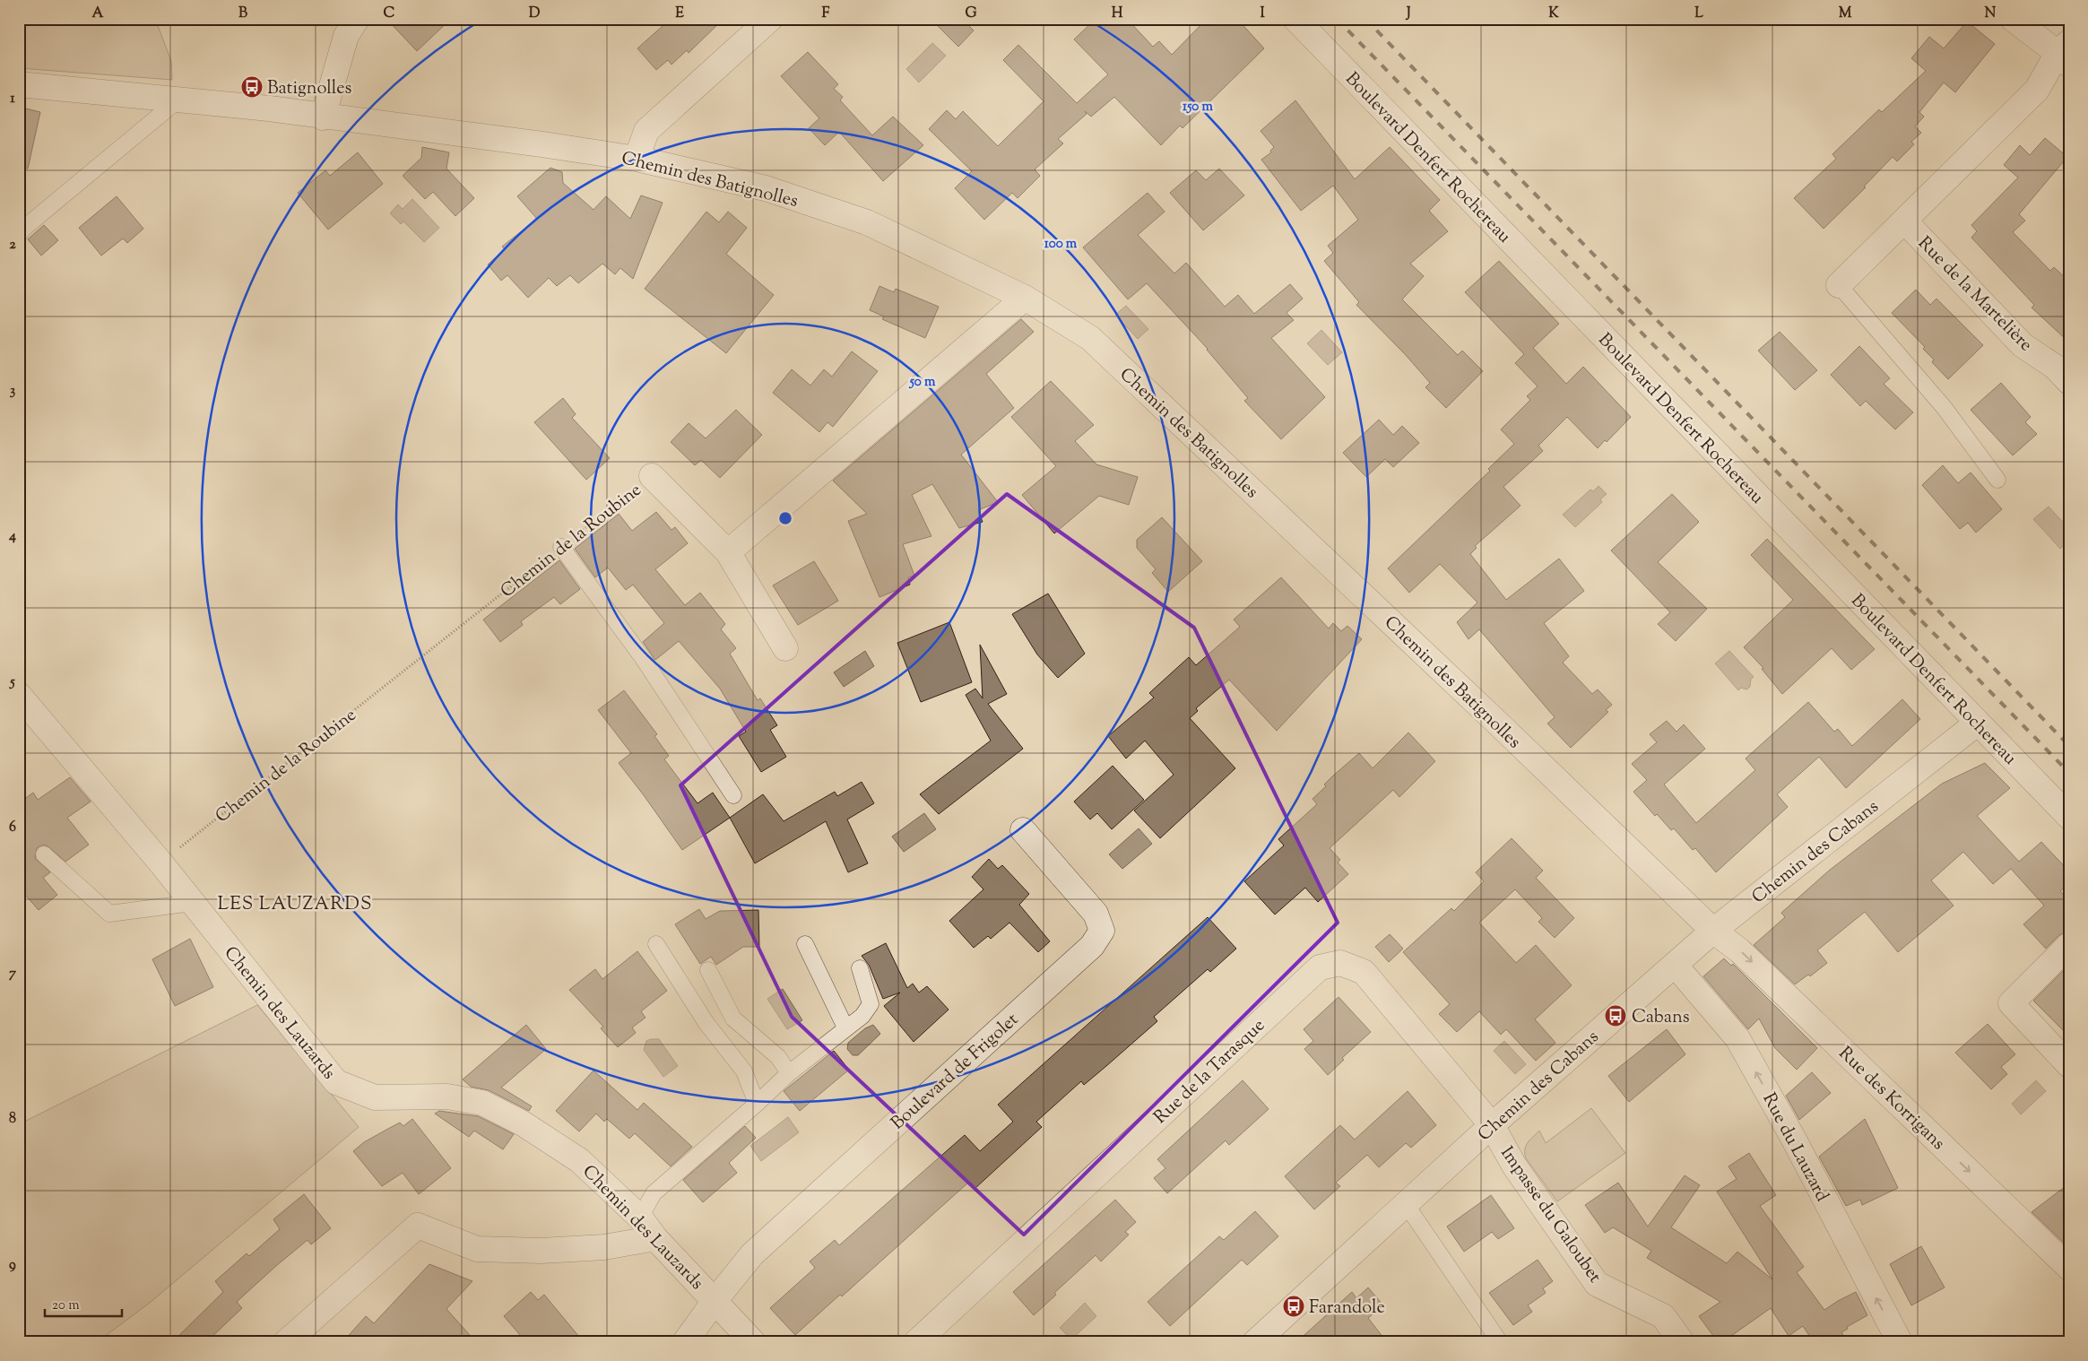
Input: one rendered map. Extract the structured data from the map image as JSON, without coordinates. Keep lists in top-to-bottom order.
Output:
{
  "streets": {
    "street": [
      "Boulevard Denfert Rochereau",
      "Chemin des Batignolles",
      "Rue de la Martelière",
      "Chemin de la Roubine",
      "Chemin des Cabans",
      "Chemin des Lauzards",
      "Boulevard de Frigolet",
      "Rue de la Tarasque",
      "Rue des Korrigans",
      "Rue du Lauzard",
      "Impasse du Galoubet"
    ]
  },
  "crossings": [
    ["Boulevard Denfert Rochereau", "Chemin des Cabans"],
    ["Chemin des Batignolles", "Chemin des Cabans"],
    ["Chemin des Batignolles", "Rue des Korrigans"],
    ["Chemin de la Roubine", "Chemin des Lauzards"],
    ["Chemin des Cabans", "Rue de la Tarasque"],
    ["Chemin des Cabans", "Rue des Korrigans"],
    ["Chemin des Cabans", "Rue du Lauzard"],
    ["Chemin des Cabans", "Impasse du Galoubet"],
    ["Chemin des Lauzards", "Boulevard de Frigolet"],
    ["Rue de la Tarasque", "Impasse du Galoubet"]
  ],
  "one_way": ["Rue des Korrigans", "Rue du Lauzard"],
  "districts": ["LES LAUZARDS"],
  "places": {
    "bus stop": ["Batignolles", "Cabans", "Farandole"]
  },
  "scale_bar": "20 m",
  "grid": {
    "columns": [
      "A",
      "B",
      "C",
      "D",
      "E",
      "F",
      "G",
      "H",
      "I",
      "J",
      "K",
      "L",
      "M",
      "N"
    ],
    "rows": [
      "1",
      "2",
      "3",
      "4",
      "5",
      "6",
      "7",
      "8",
      "9"
    ]
  },
  "rings": ["150 m", "100 m", "50 m"]
}
